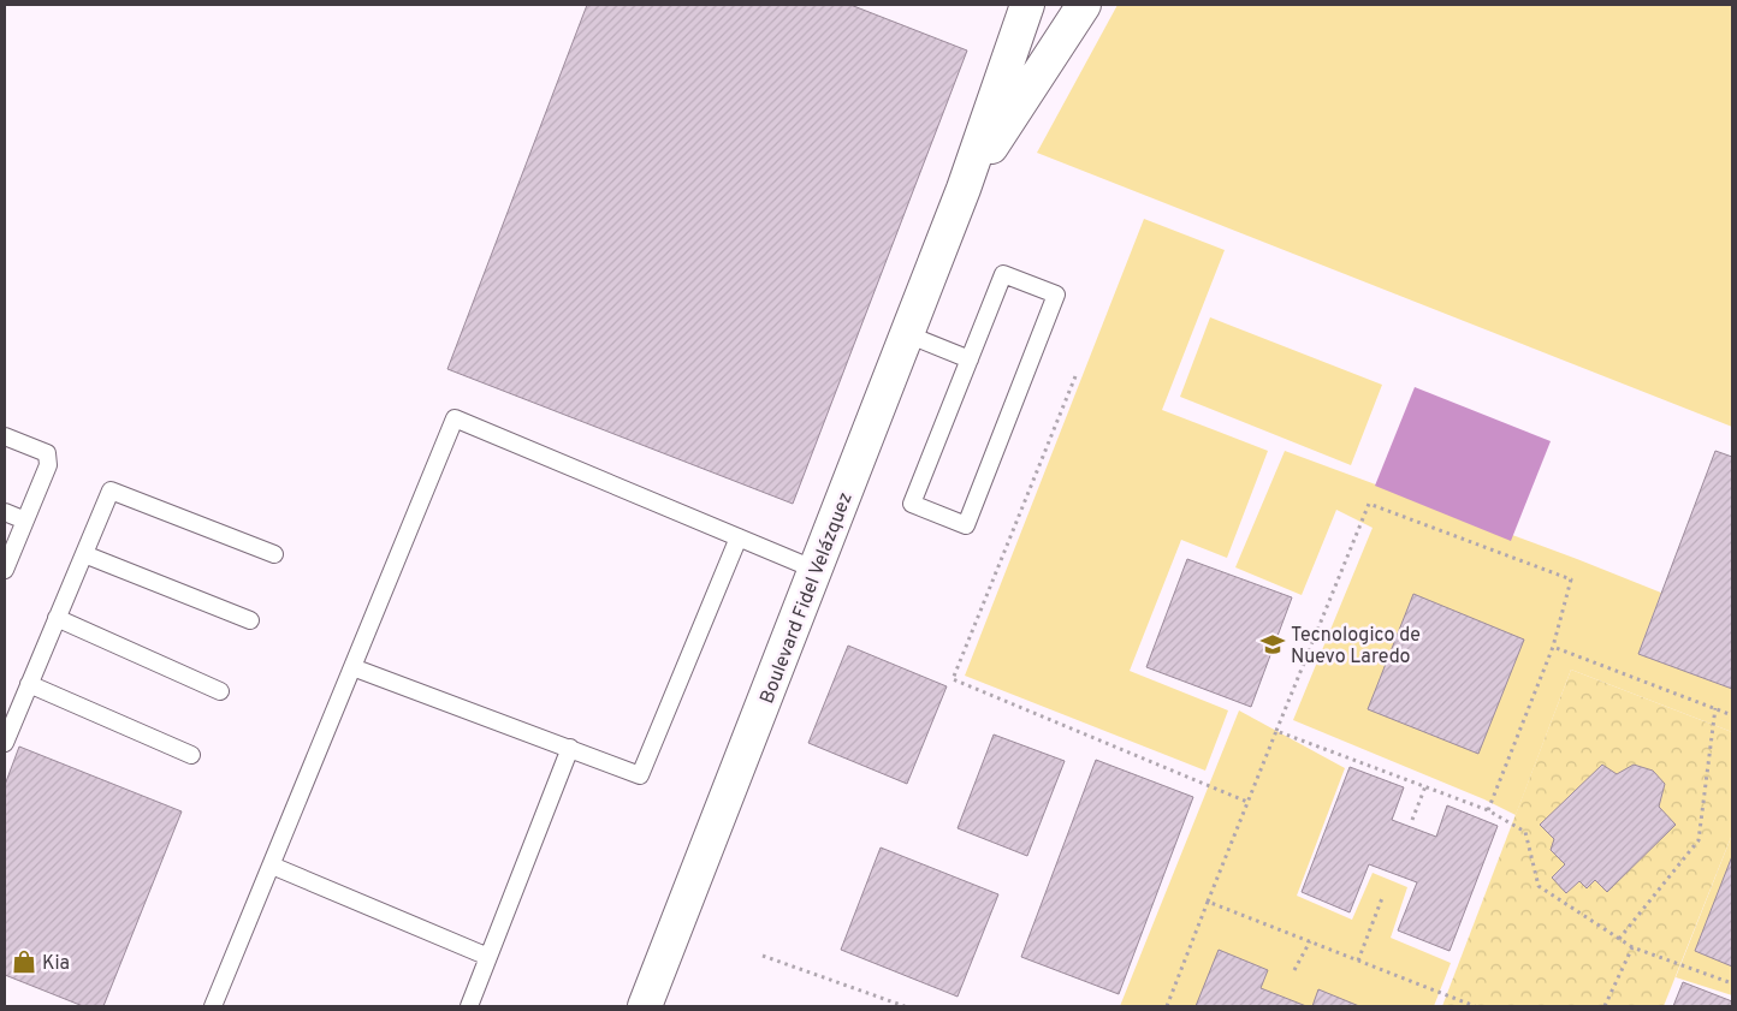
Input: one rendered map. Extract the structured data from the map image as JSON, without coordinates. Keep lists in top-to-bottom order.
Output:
{
  "streets": {
    "street": ["Boulevard Fidel Velázquez"]
  },
  "places": {
    "school or university": ["Tecnologico de Nuevo Laredo"],
    "shop": ["Kia"]
  }
}
